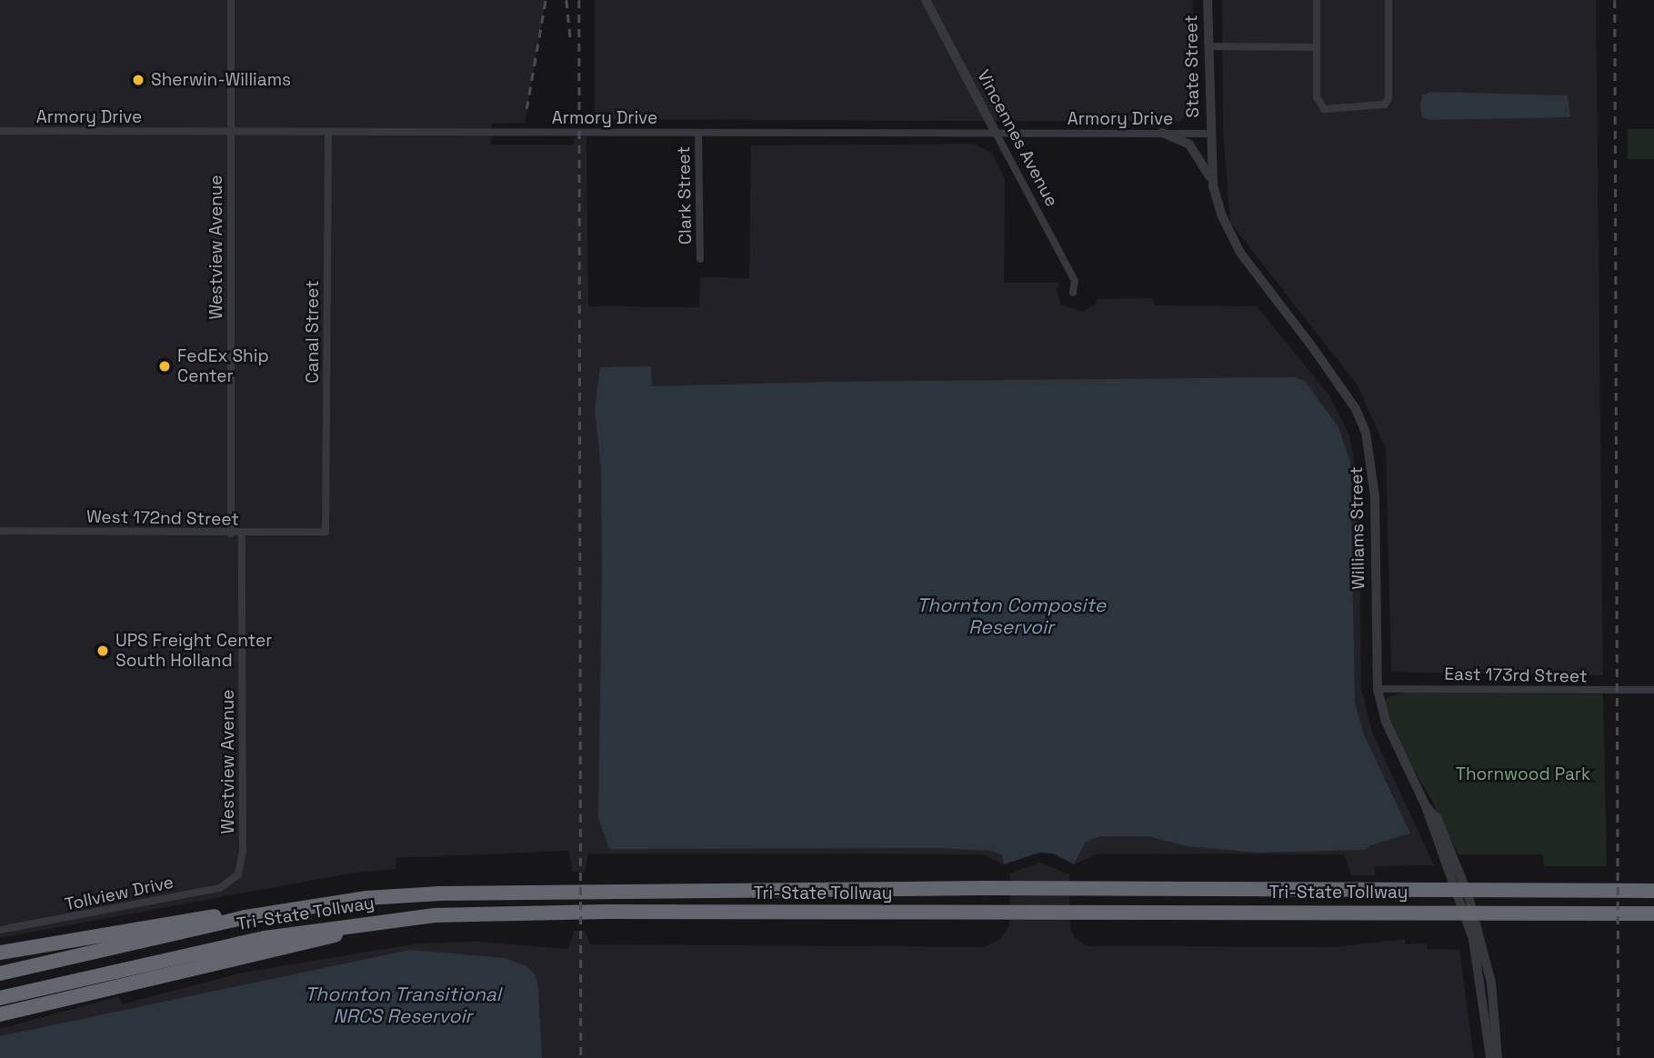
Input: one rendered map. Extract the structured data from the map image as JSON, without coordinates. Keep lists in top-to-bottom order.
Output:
{
  "streets": {
    "highway": ["Tri-State Tollway"],
    "street": [
      "State Street",
      "Armory Drive",
      "Vincennes Avenue",
      "Clark Street",
      "Westview Avenue",
      "Canal Street",
      "West 172nd Street",
      "Williams Street",
      "East 173rd Street",
      "Tollview Drive"
    ]
  },
  "crossings": [
    ["State Street", "Armory Drive"],
    ["State Street", "Williams Street"],
    ["Armory Drive", "Vincennes Avenue"],
    ["Armory Drive", "Clark Street"],
    ["Armory Drive", "Westview Avenue"],
    ["Armory Drive", "Canal Street"],
    ["Armory Drive", "Williams Street"],
    ["Westview Avenue", "West 172nd Street"],
    ["Westview Avenue", "Tollview Drive"],
    ["Canal Street", "West 172nd Street"],
    ["Williams Street", "East 173rd Street"]
  ],
  "water": ["Thornton Composite Reservoir", "Thornton Transitional NRCS Reservoir"],
  "parks": ["Thornwood Park"],
  "places": ["Sherwin-Williams", "FedEx Ship Center", "UPS Freight Center South Holland"]
}
